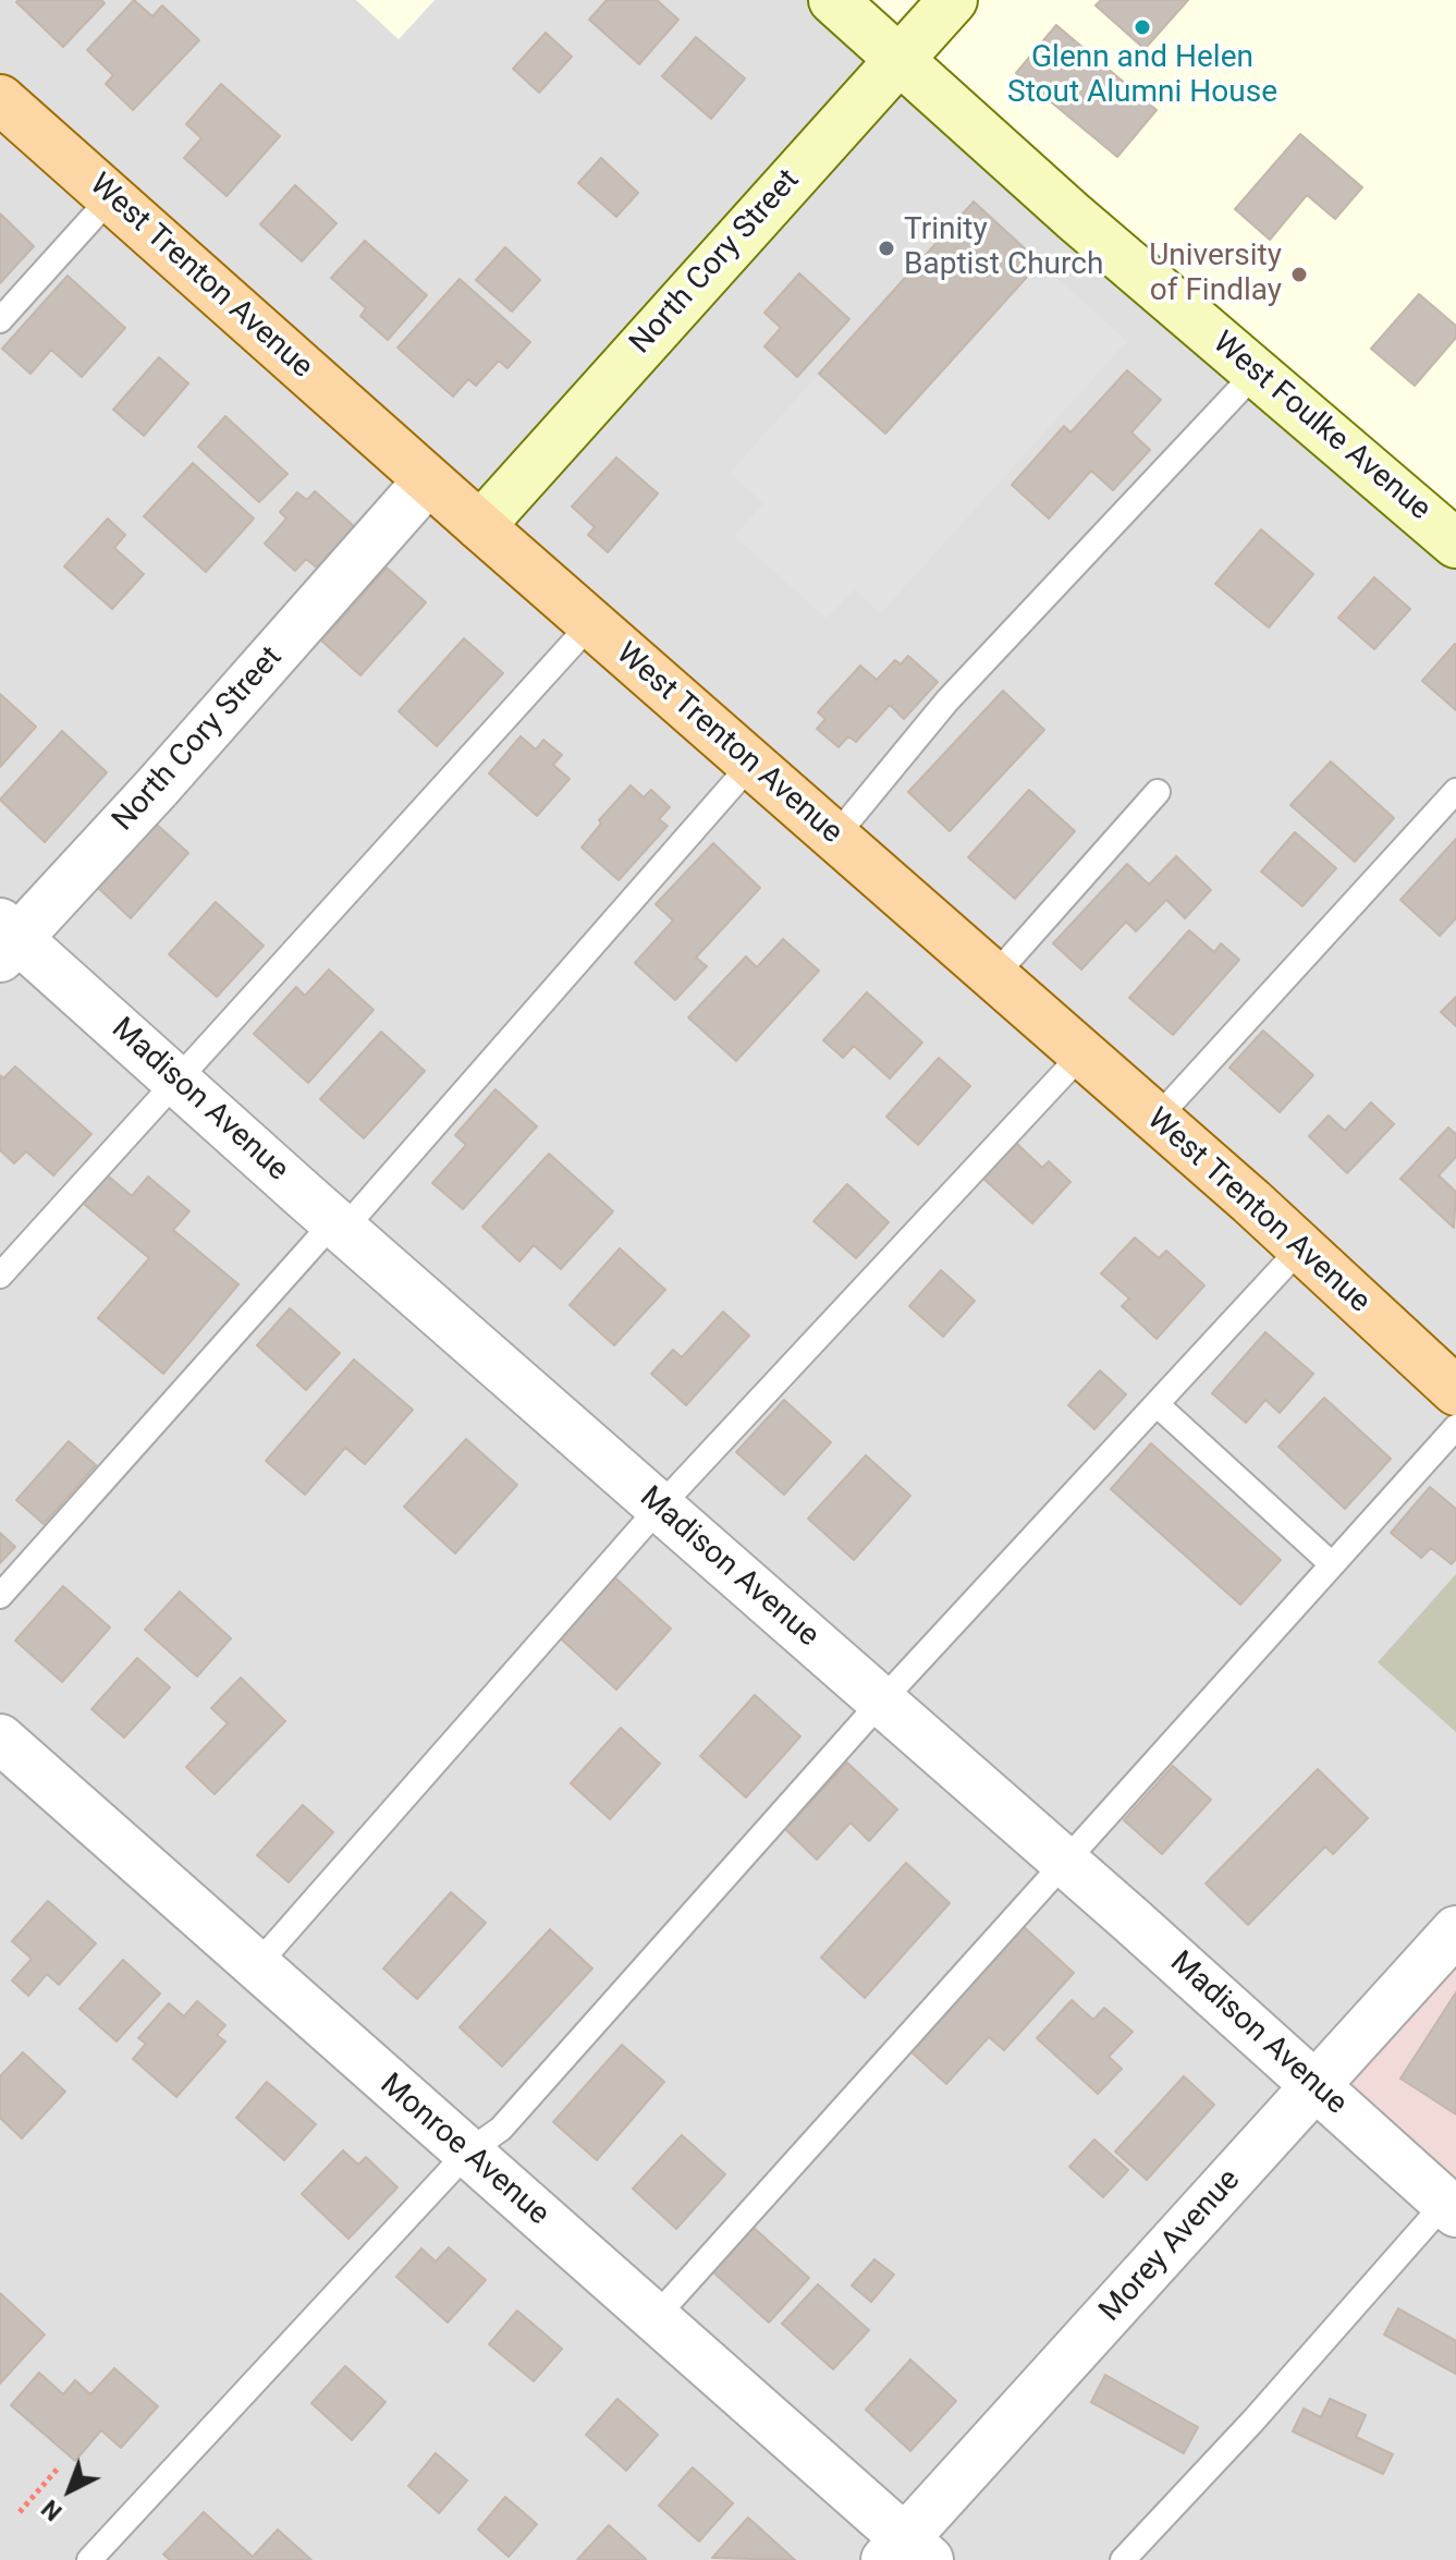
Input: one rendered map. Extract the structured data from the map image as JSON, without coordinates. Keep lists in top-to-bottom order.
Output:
{
  "streets": {
    "main road": ["West Trenton Avenue"],
    "street": [
      "North Cory Street",
      "West Foulke Avenue",
      "Madison Avenue",
      "Monroe Avenue",
      "Morey Avenue"
    ]
  },
  "crossings": [
    ["North Cory Street", "West Trenton Avenue"],
    ["North Cory Street", "West Foulke Avenue"],
    ["North Cory Street", "Madison Avenue"],
    ["Madison Avenue", "Morey Avenue"],
    ["Monroe Avenue", "Morey Avenue"]
  ],
  "places": ["Glenn and Helen Stout Alumni House", "Trinity Baptist Church", "University of Findlay"],
  "north": "bottom left"
}
